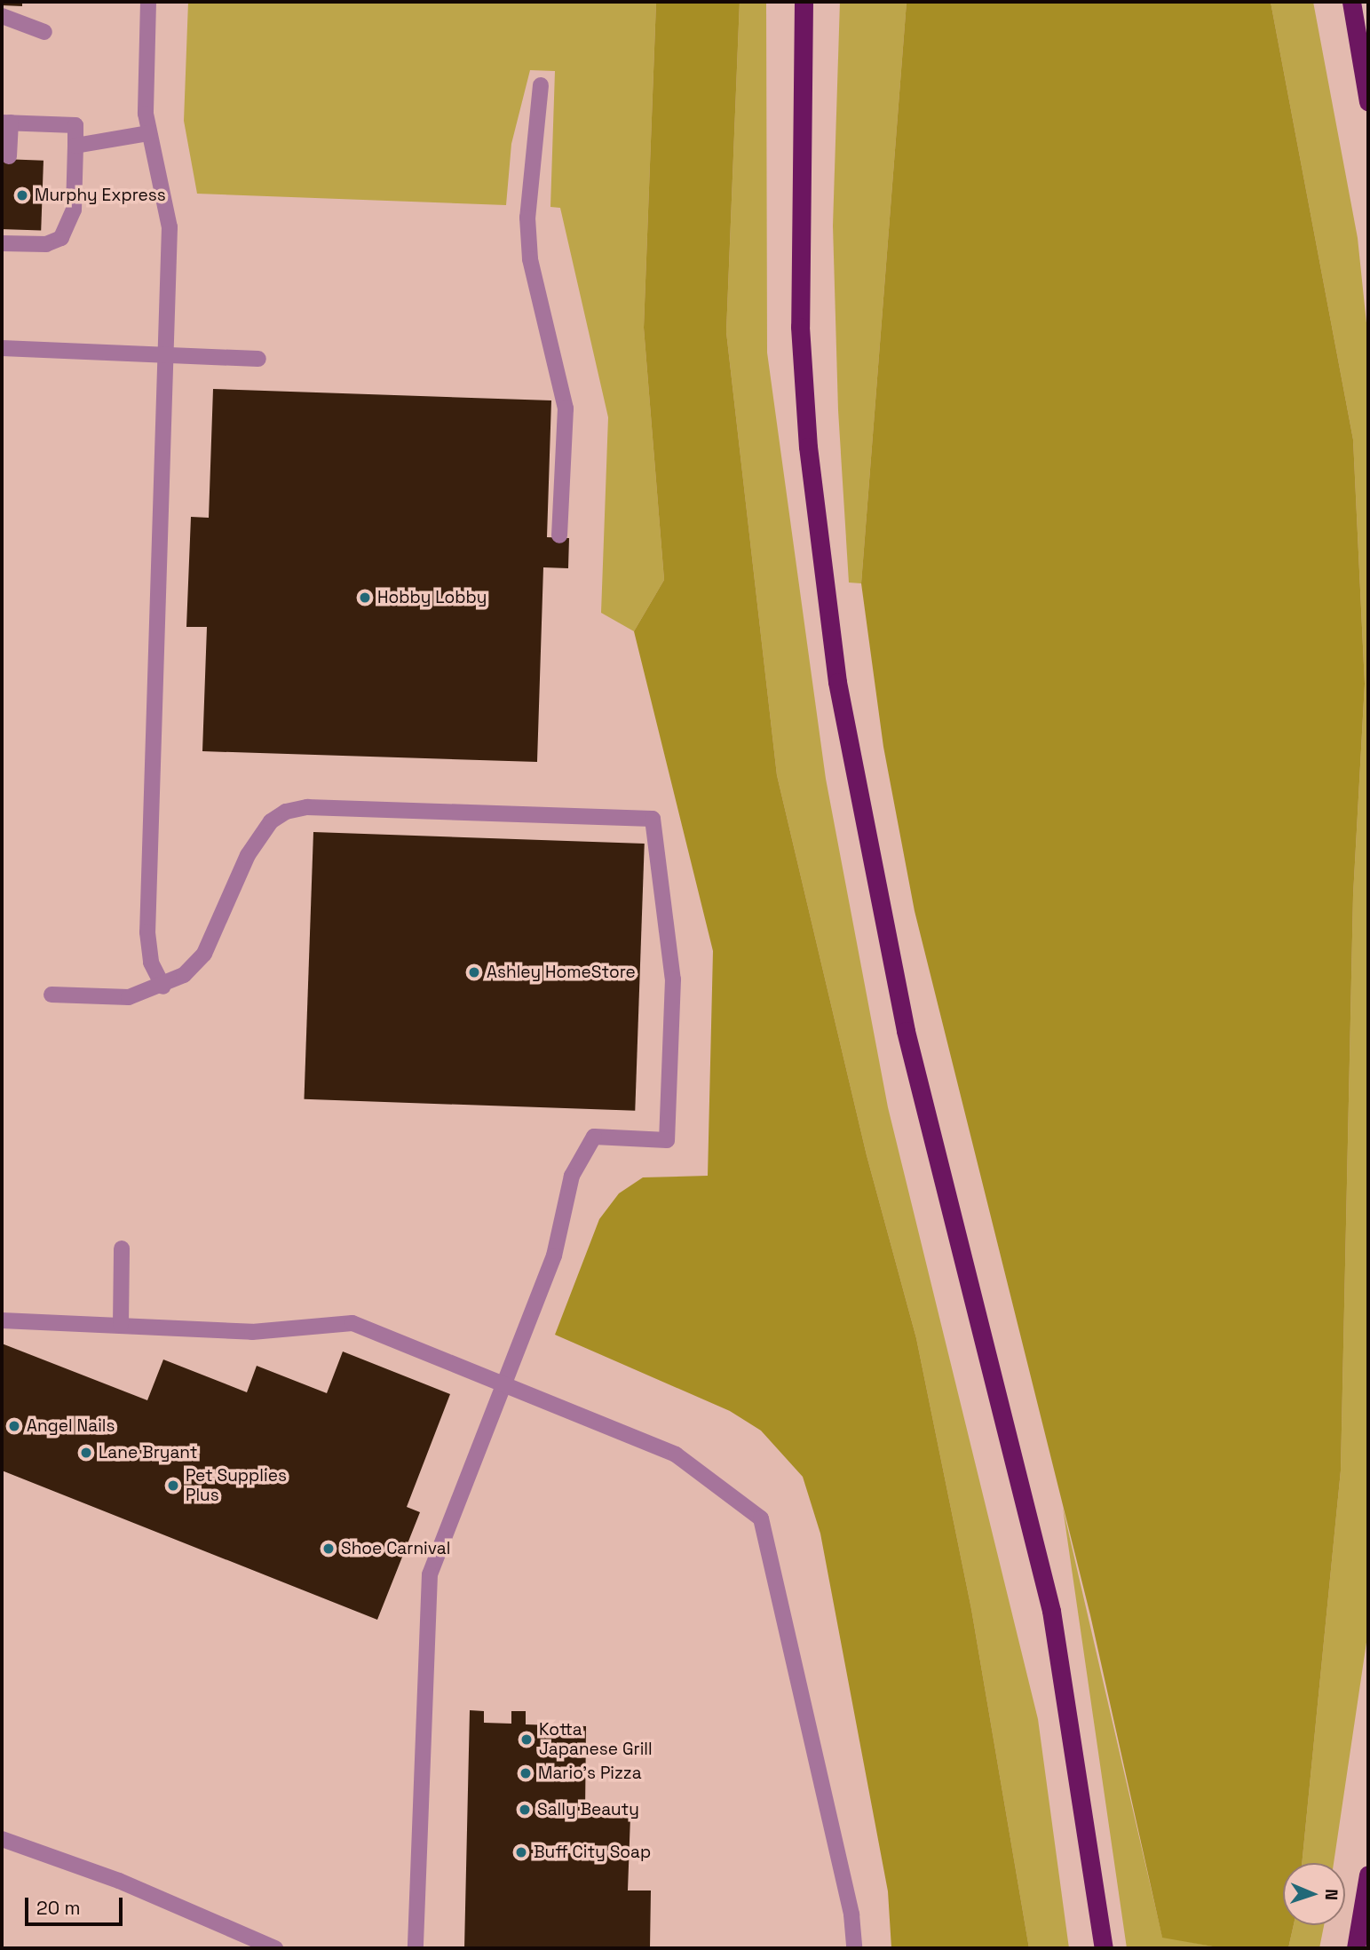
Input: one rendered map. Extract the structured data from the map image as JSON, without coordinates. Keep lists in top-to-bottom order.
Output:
{
  "places": [
    "Murphy Express",
    "Hobby Lobby",
    "Ashley HomeStore",
    "Angel Nails",
    "Lane Bryant",
    "Pet Supplies Plus",
    "Shoe Carnival",
    "Kotta Japanese Grill",
    "Mario's Pizza",
    "Sally Beauty",
    "Buff City Soap"
  ],
  "scale_bar": "20 m",
  "north": "right"
}
